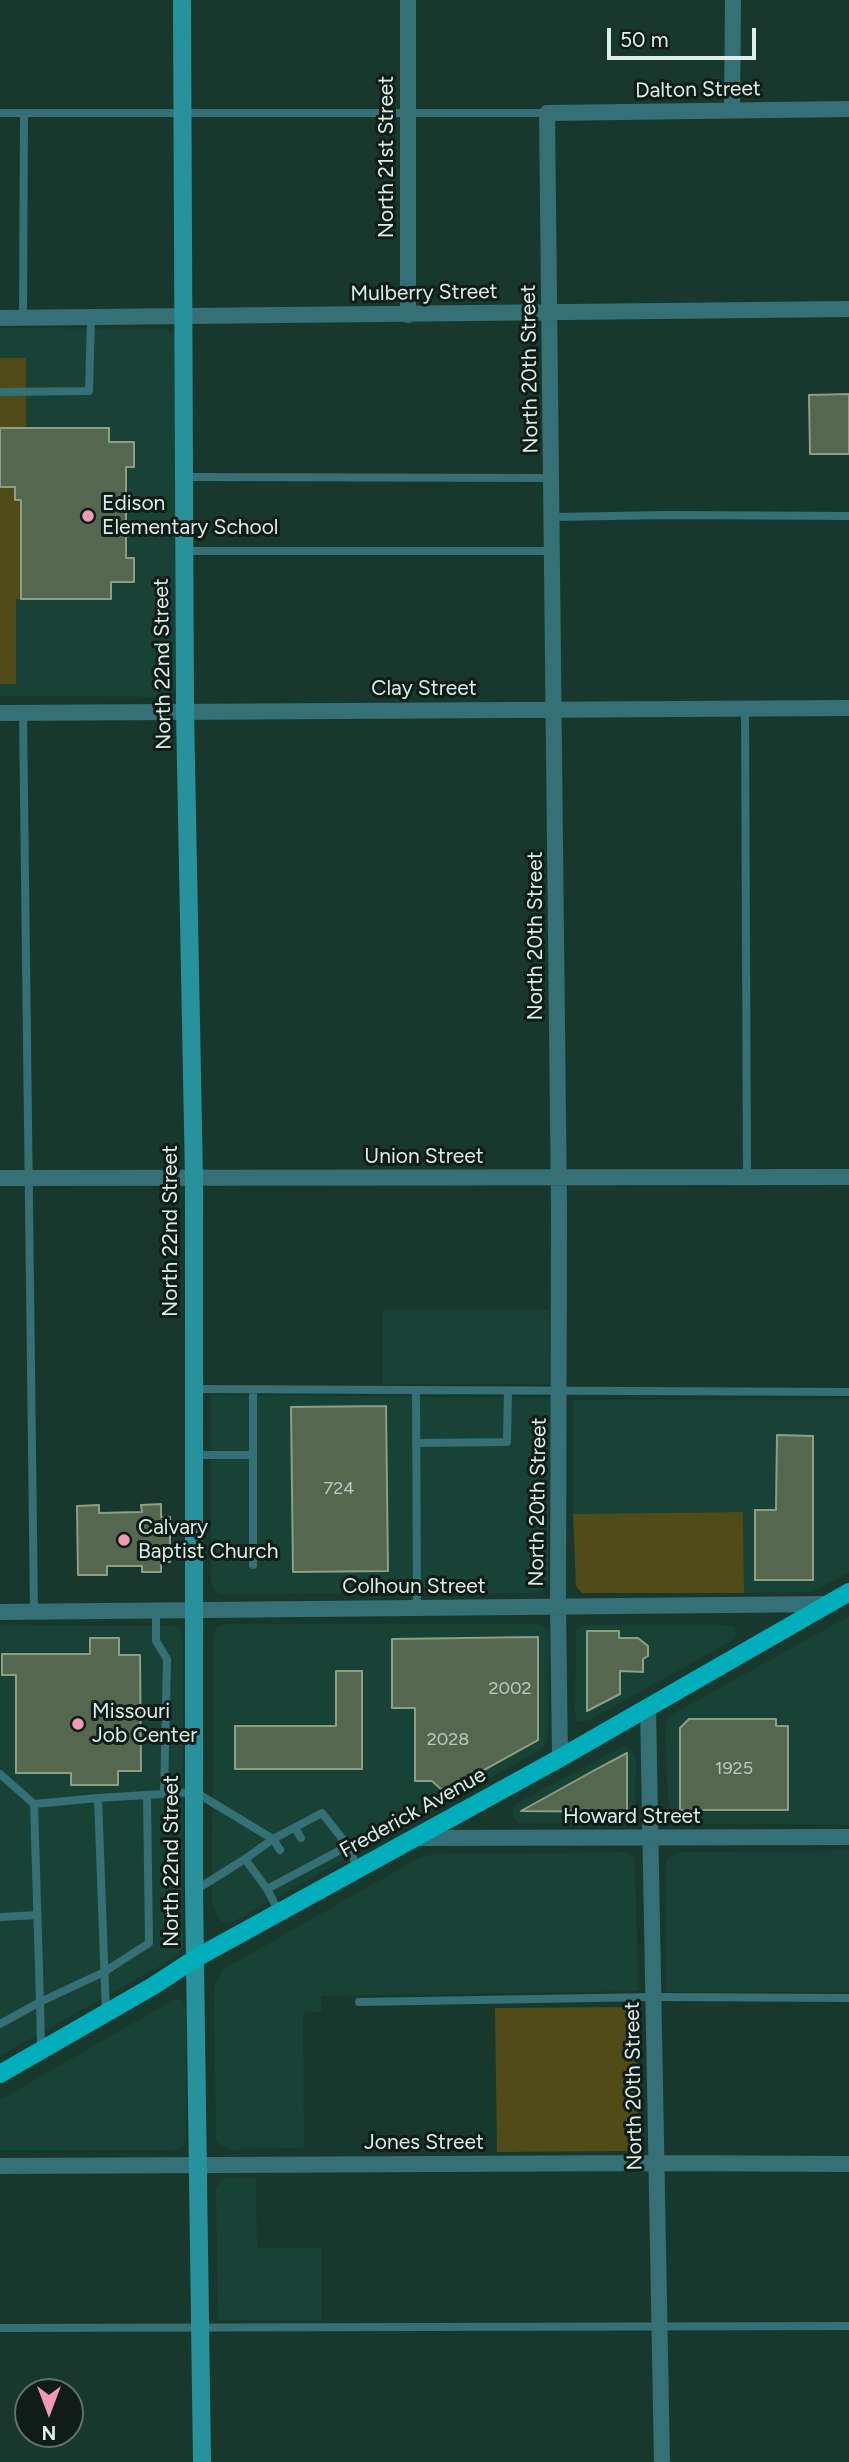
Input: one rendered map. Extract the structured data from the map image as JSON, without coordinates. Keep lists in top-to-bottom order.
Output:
{
  "streets": {
    "main road": ["North 22nd Street", "Frederick Avenue"],
    "street": [
      "Dalton Street",
      "North 21st Street",
      "Mulberry Street",
      "North 20th Street",
      "Clay Street",
      "Union Street",
      "Colhoun Street",
      "Howard Street",
      "Jones Street"
    ]
  },
  "crossings": [
    ["Dalton Street", "North 20th Street"],
    ["North 21st Street", "Mulberry Street"],
    ["Mulberry Street", "North 20th Street"],
    ["Mulberry Street", "North 22nd Street"],
    ["North 20th Street", "Clay Street"],
    ["North 20th Street", "Union Street"],
    ["North 20th Street", "Colhoun Street"],
    ["North 20th Street", "Frederick Avenue"],
    ["North 20th Street", "Howard Street"],
    ["North 20th Street", "Jones Street"],
    ["North 22nd Street", "Clay Street"],
    ["North 22nd Street", "Union Street"],
    ["North 22nd Street", "Colhoun Street"],
    ["North 22nd Street", "Frederick Avenue"],
    ["North 22nd Street", "Jones Street"],
    ["Colhoun Street", "Frederick Avenue"],
    ["Frederick Avenue", "Howard Street"]
  ],
  "places": ["Edison Elementary School", "Calvary Baptist Church", "Missouri Job Center"],
  "house_numbers": [
    "724",
    "2002",
    "2028",
    "1925"
  ],
  "scale_bar": "50 m",
  "north": "bottom"
}
